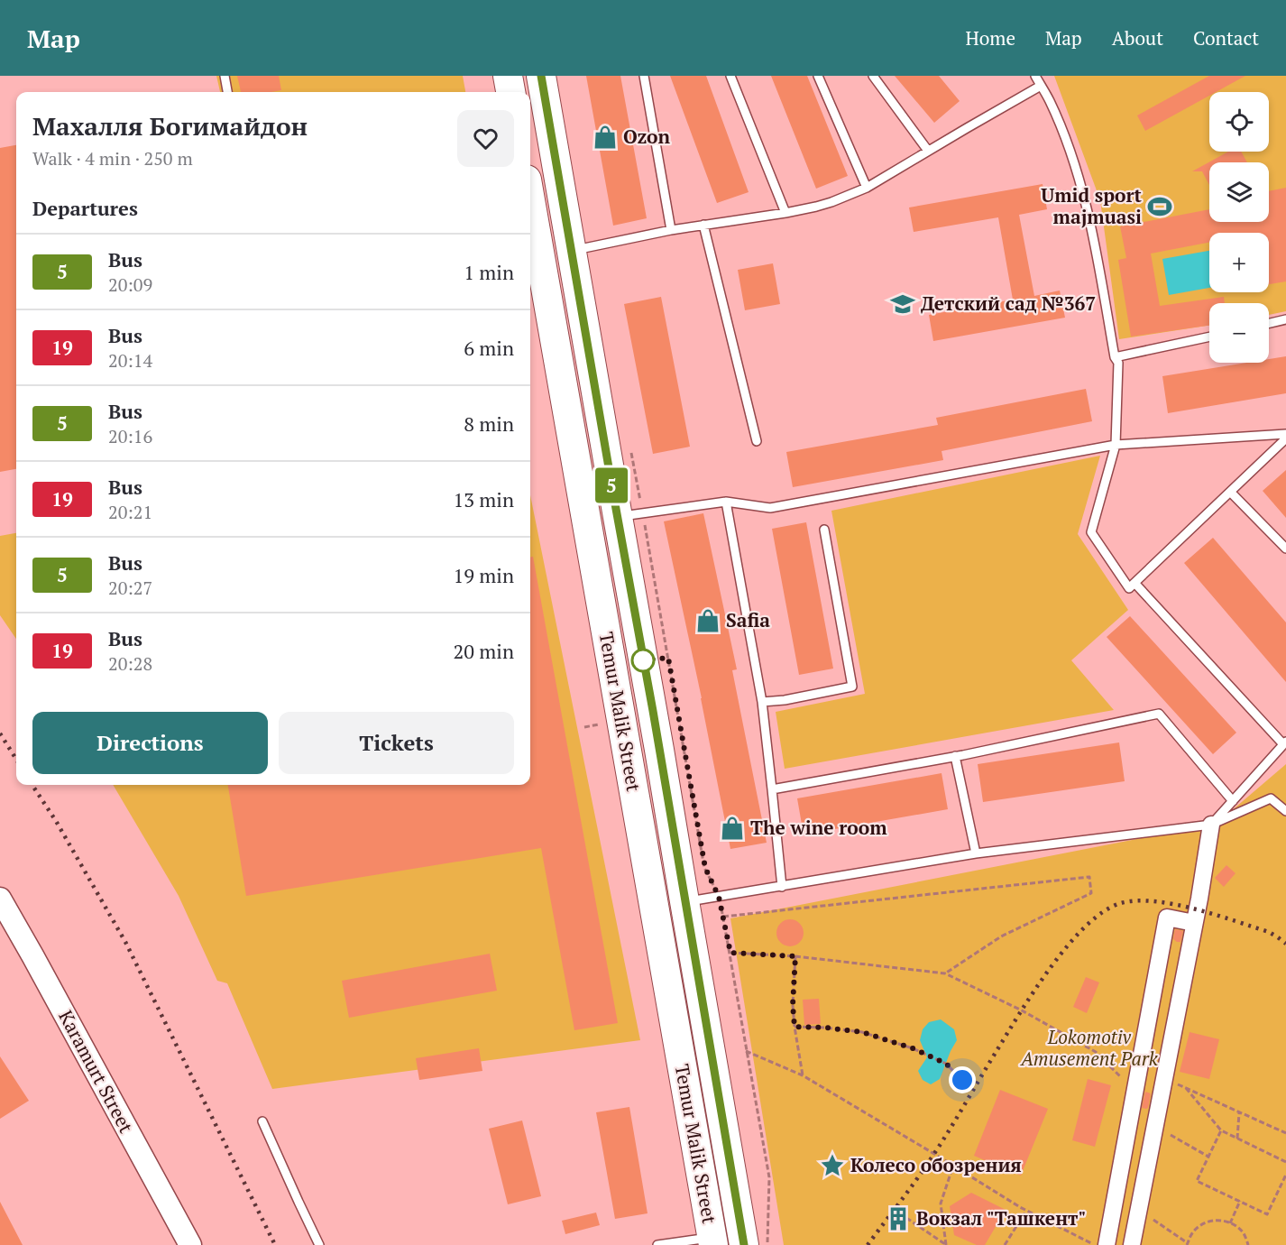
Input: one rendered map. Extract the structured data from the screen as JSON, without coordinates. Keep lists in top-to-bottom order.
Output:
{
  "streets": {
    "highway": ["Temur Malik Street"],
    "main road": ["Karamurt Street"]
  },
  "parks": ["Lokomotiv Amusement Park"],
  "places": {
    "shop": ["Ozon", "Safia", "The wine room"],
    "sports": ["Umid sport majmuasi"],
    "school or university": ["Детский сад №367"],
    "place": ["Колесо обозрения"],
    "building": ["Вокзал \"Ташкент\""]
  },
  "lines": ["bus line 5"],
  "page": {
    "header": "Map",
    "nav": [
      "Home",
      "Map",
      "About",
      "Contact"
    ],
    "on_map": "5",
    "map_buttons": ["+", "−"],
    "heading": [
      ["Махалля Богимайдон", "Walk · 4 min · 250 m"],
      "Departures"
    ],
    "list": [
      {
        "mark": "5",
        "name": "Bus",
        "note": "20:09",
        "value": "1 min"
      },
      {
        "mark": "19",
        "name": "Bus",
        "note": "20:14",
        "value": "6 min"
      },
      {
        "mark": "5",
        "name": "Bus",
        "note": "20:16",
        "value": "8 min"
      },
      {
        "mark": "19",
        "name": "Bus",
        "note": "20:21",
        "value": "13 min"
      },
      {
        "mark": "5",
        "name": "Bus",
        "note": "20:27",
        "value": "19 min"
      },
      {
        "mark": "19",
        "name": "Bus",
        "note": "20:28",
        "value": "20 min"
      }
    ],
    "buttons": ["Directions", "Tickets"]
  }
}
